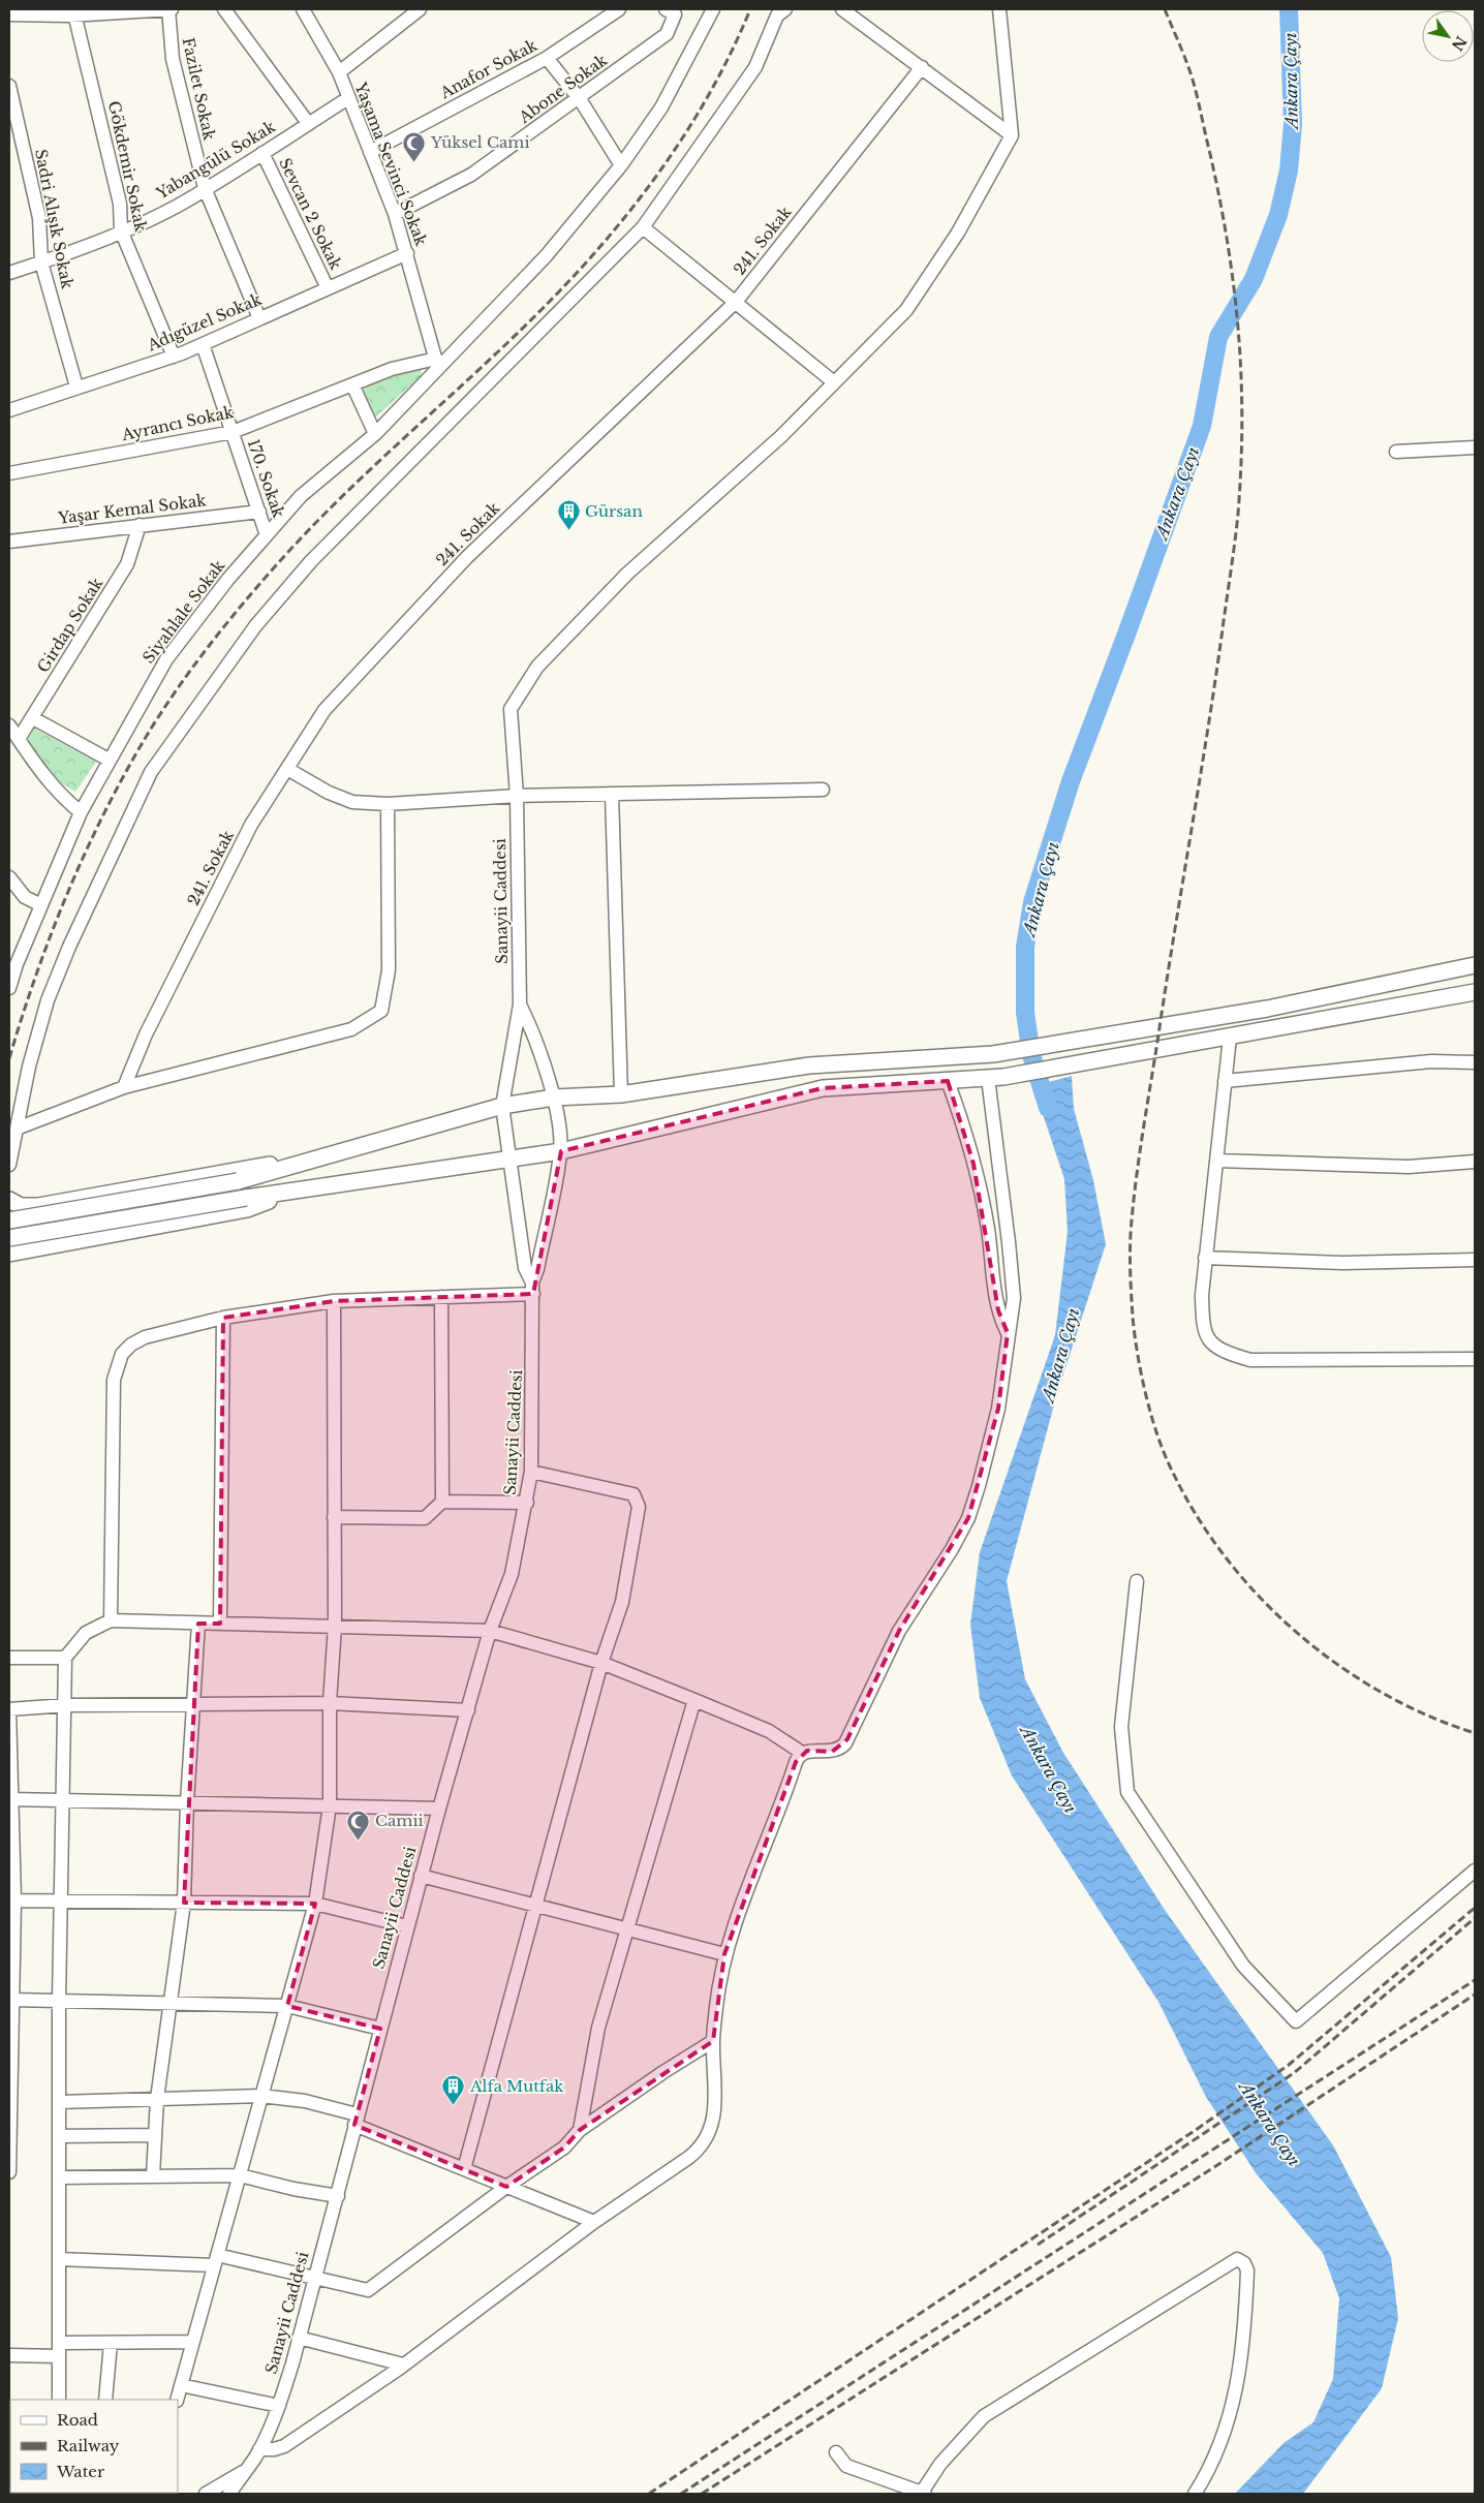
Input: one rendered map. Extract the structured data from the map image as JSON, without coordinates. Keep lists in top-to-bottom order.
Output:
{
  "streets": {
    "street": [
      "Anafor Sokak",
      "Fazilet Sokak",
      "Abone Sokak",
      "Yabangülü Sokak",
      "Yaşama Sevinci Sokak",
      "Gökdemir Sokak",
      "Sevcan 2 Sokak",
      "Sadri Alışık Sokak",
      "241. Sokak",
      "Adıgüzel Sokak",
      "Ayrancı Sokak",
      "170. Sokak",
      "Yaşar Kemal Sokak",
      "Siyahlale Sokak",
      "Girdap Sokak",
      "Sanayii Caddesi"
    ]
  },
  "crossings": [
    ["Anafor Sokak", "Yaşama Sevinci Sokak"],
    ["Fazilet Sokak", "Yabangülü Sokak"],
    ["Fazilet Sokak", "Adıgüzel Sokak"],
    ["Abone Sokak", "Yaşama Sevinci Sokak"],
    ["Yabangülü Sokak", "Yaşama Sevinci Sokak"],
    ["Yabangülü Sokak", "Gökdemir Sokak"],
    ["Yabangülü Sokak", "Sevcan 2 Sokak"],
    ["Yabangülü Sokak", "Sadri Alışık Sokak"],
    ["Yaşama Sevinci Sokak", "Adıgüzel Sokak"],
    ["Yaşama Sevinci Sokak", "Ayrancı Sokak"],
    ["Yaşama Sevinci Sokak", "Siyahlale Sokak"],
    ["Gökdemir Sokak", "Adıgüzel Sokak"],
    ["Sevcan 2 Sokak", "Adıgüzel Sokak"],
    ["Sadri Alışık Sokak", "Adıgüzel Sokak"],
    ["Adıgüzel Sokak", "170. Sokak"],
    ["Ayrancı Sokak", "170. Sokak"],
    ["Ayrancı Sokak", "Siyahlale Sokak"],
    ["170. Sokak", "Yaşar Kemal Sokak"],
    ["170. Sokak", "Siyahlale Sokak"],
    ["Yaşar Kemal Sokak", "Girdap Sokak"]
  ],
  "water": ["Ankara Çayı"],
  "places": {
    "mosque": ["Yüksel Cami", "Camii"],
    "building": ["Gürsan", "Alfa Mutfak"]
  },
  "legend": ["Road", "Railway", "Water"],
  "north": "bottom right"
}
